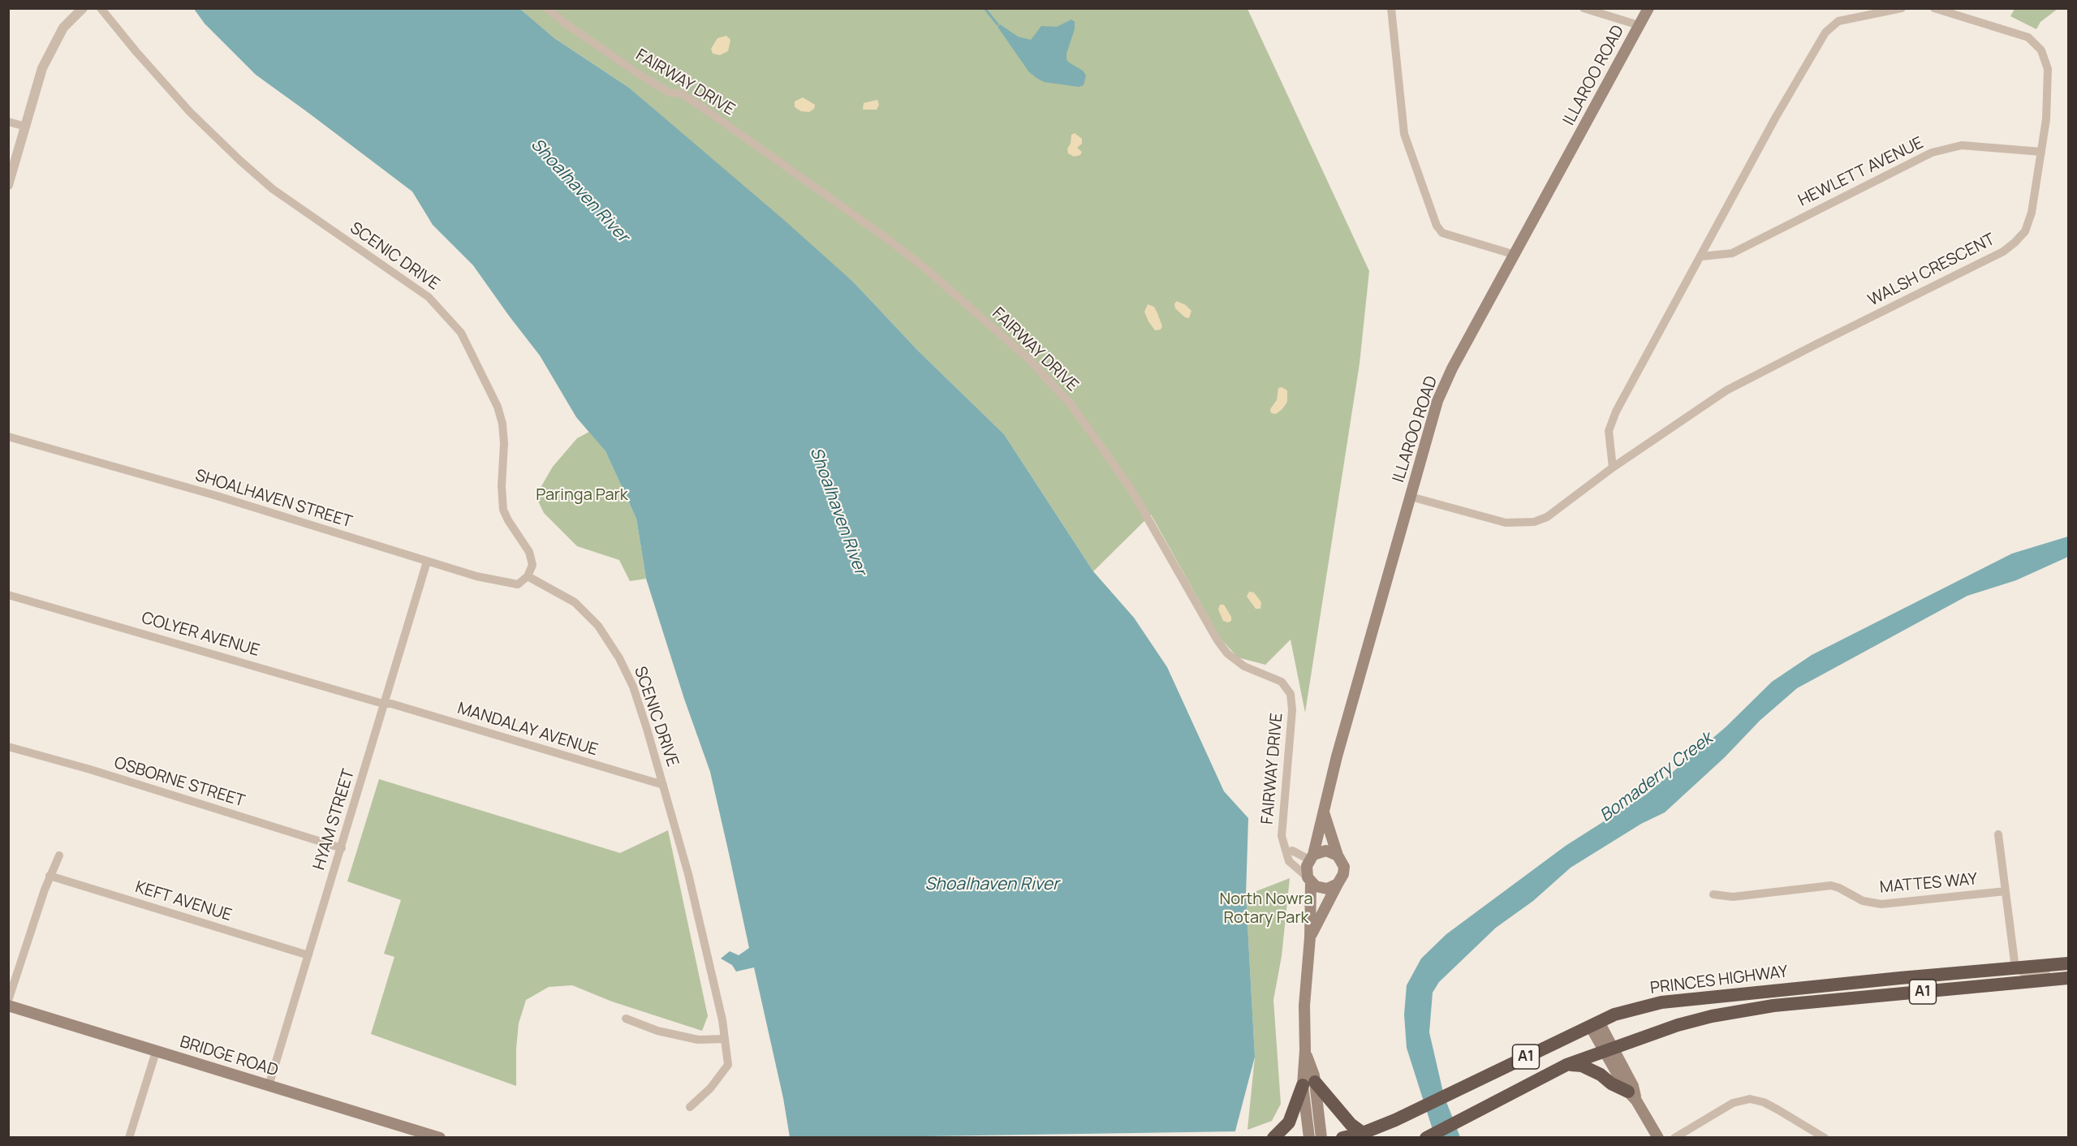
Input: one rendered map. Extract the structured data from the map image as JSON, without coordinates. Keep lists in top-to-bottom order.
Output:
{
  "streets": {
    "highway": ["PRINCES HIGHWAY", "A1"],
    "main road": ["ILLAROO ROAD", "BRIDGE ROAD"],
    "street": [
      "FAIRWAY DRIVE",
      "HEWLETT AVENUE",
      "SCENIC DRIVE",
      "WALSH CRESCENT",
      "SHOALHAVEN STREET",
      "COLYER AVENUE",
      "MANDALAY AVENUE",
      "OSBORNE STREET",
      "HYAM STREET",
      "MATTES WAY",
      "KEFT AVENUE"
    ]
  },
  "crossings": [
    ["ILLAROO ROAD", "FAIRWAY DRIVE"],
    ["ILLAROO ROAD", "WALSH CRESCENT"],
    ["HEWLETT AVENUE", "WALSH CRESCENT"],
    ["SCENIC DRIVE", "SHOALHAVEN STREET"],
    ["SCENIC DRIVE", "MANDALAY AVENUE"],
    ["SHOALHAVEN STREET", "HYAM STREET"],
    ["COLYER AVENUE", "MANDALAY AVENUE"],
    ["COLYER AVENUE", "HYAM STREET"],
    ["MANDALAY AVENUE", "HYAM STREET"],
    ["OSBORNE STREET", "HYAM STREET"],
    ["HYAM STREET", "KEFT AVENUE"],
    ["HYAM STREET", "BRIDGE ROAD"]
  ],
  "water": ["Shoalhaven River", "Bomaderry Creek"],
  "parks": ["Paringa Park", "North Nowra Rotary Park"]
}
